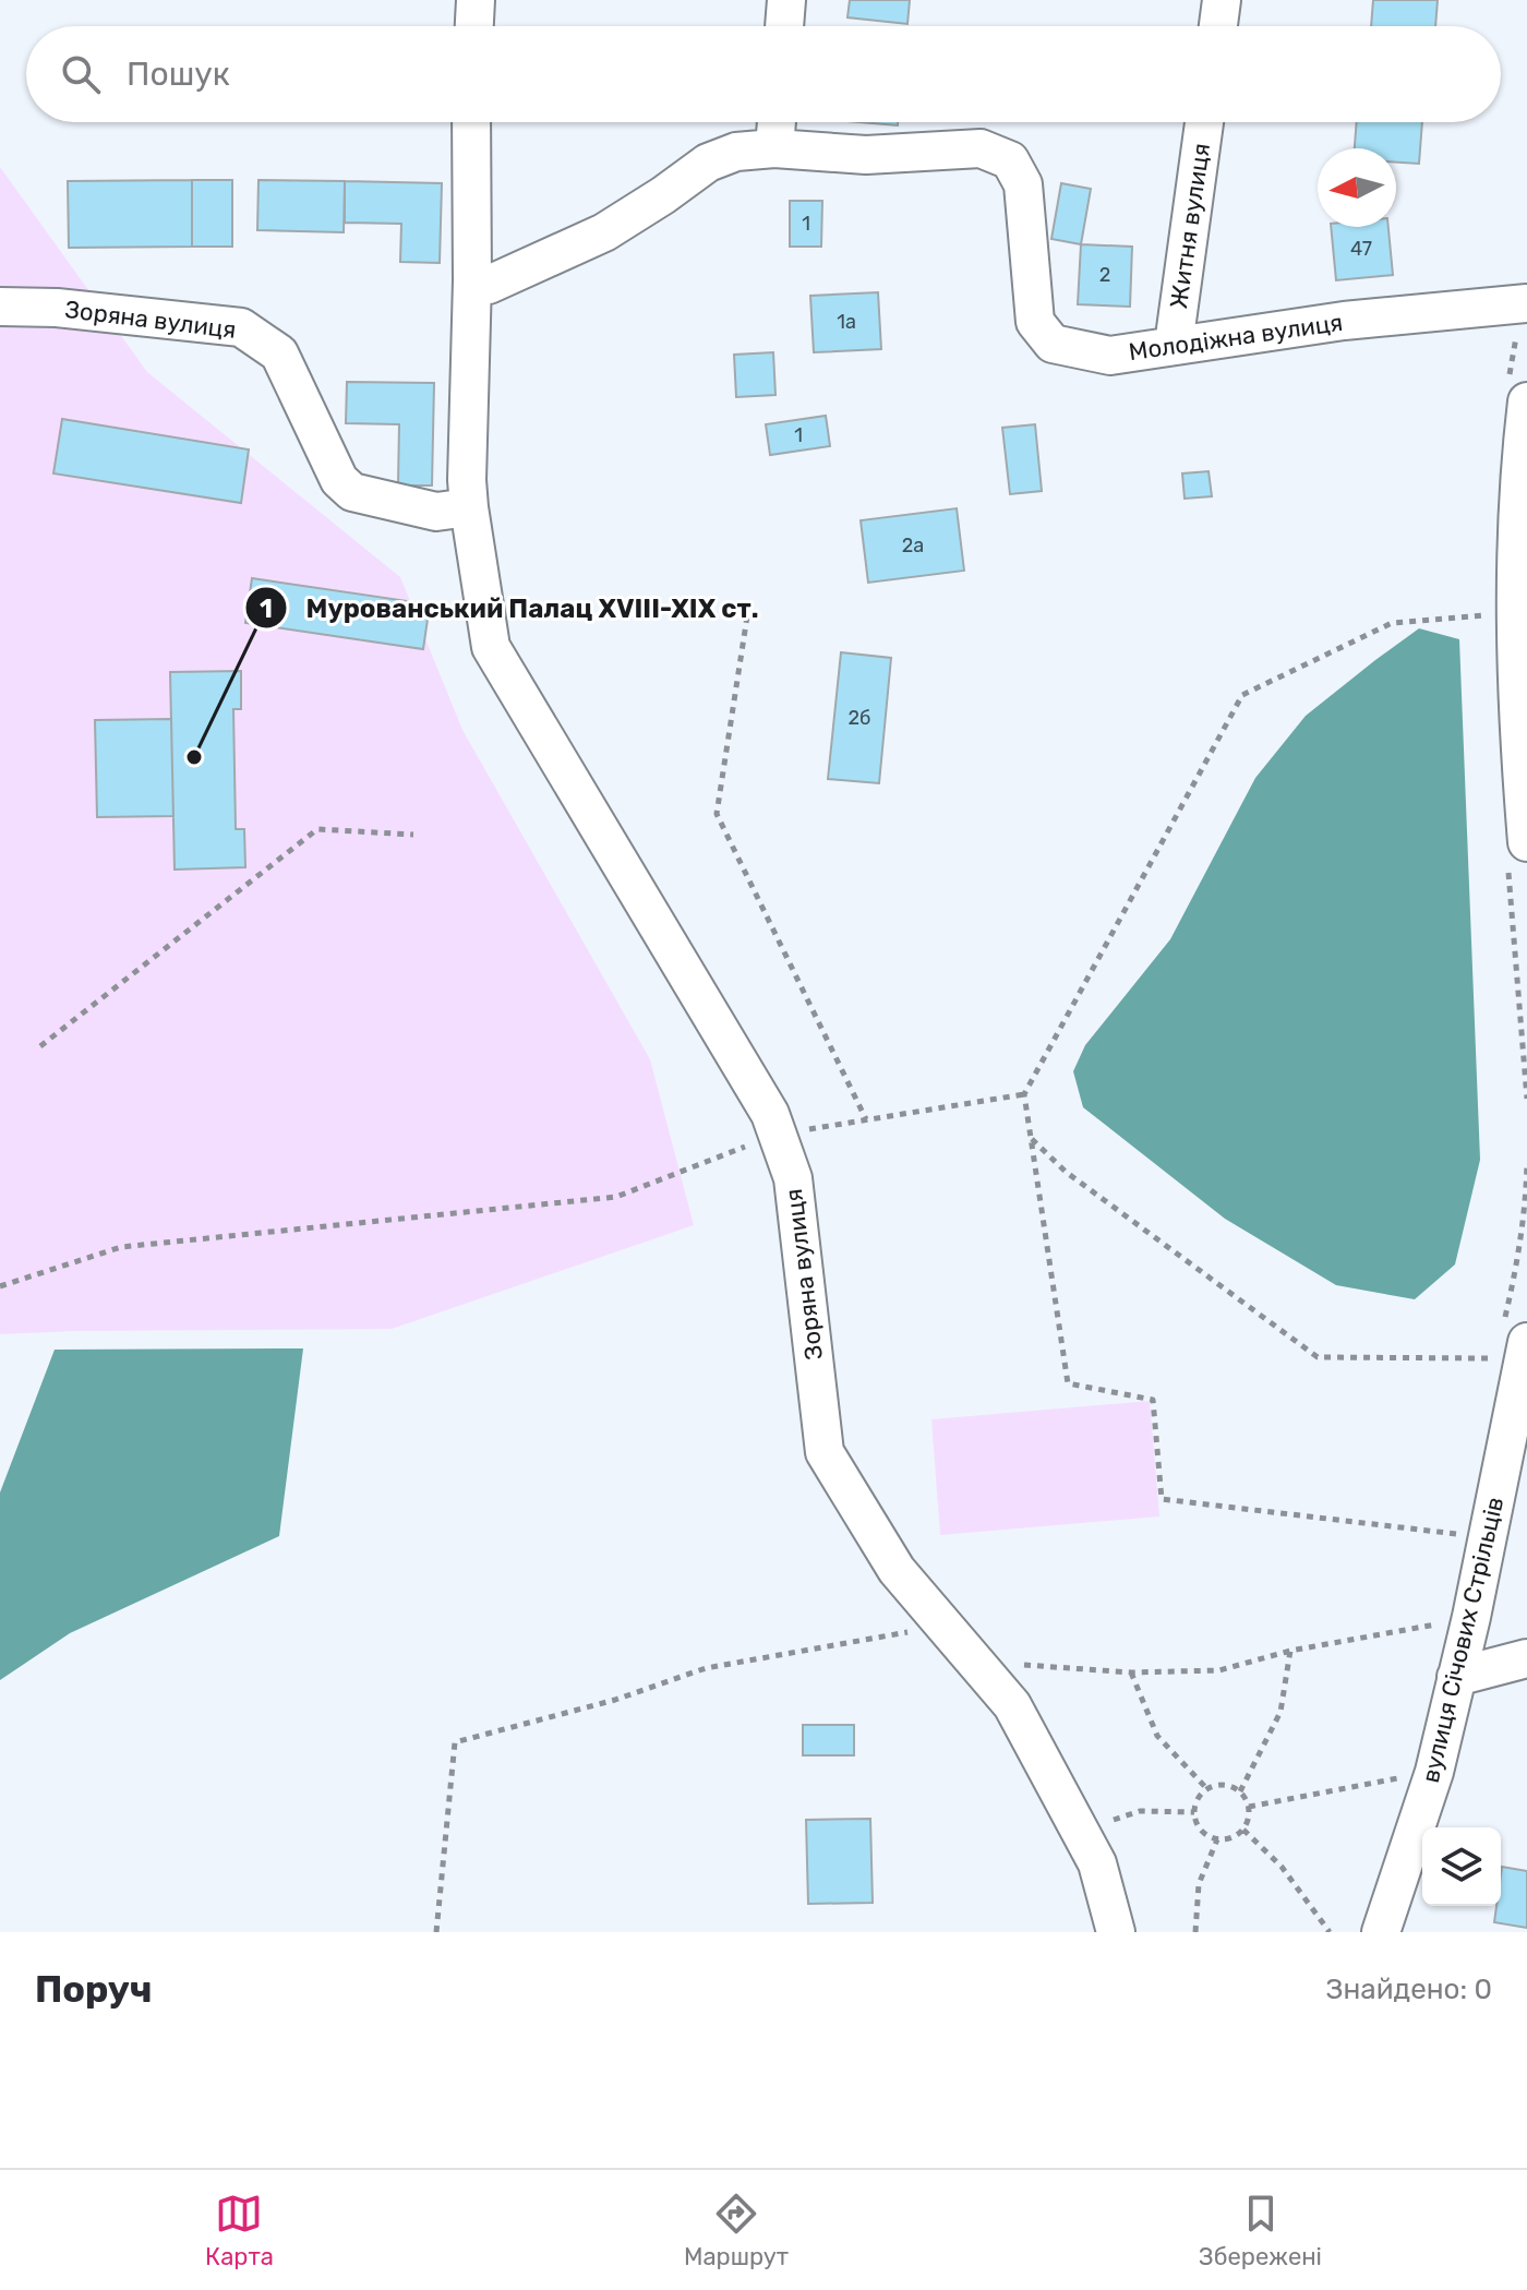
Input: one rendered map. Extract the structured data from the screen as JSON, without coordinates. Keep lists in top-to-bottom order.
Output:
{
  "streets": {
    "street": [
      "Житня вулиця",
      "Зоряна вулиця",
      "Молодіжна вулиця",
      "вулиця Січових Стрільців"
    ]
  },
  "crossings": [
    ["Житня вулиця", "Молодіжна вулиця"]
  ],
  "places": ["Мурованський Палац XVIII-XIX ст."],
  "house_numbers": [
    "1",
    "47",
    "2",
    "1а",
    "1",
    "2а",
    "2б"
  ],
  "north": "left",
  "page": {
    "search": "Пошук",
    "heading": ["Поруч", "Знайдено: 0"],
    "nav": ["Карта", "Маршрут", "Збережені"]
  }
}
